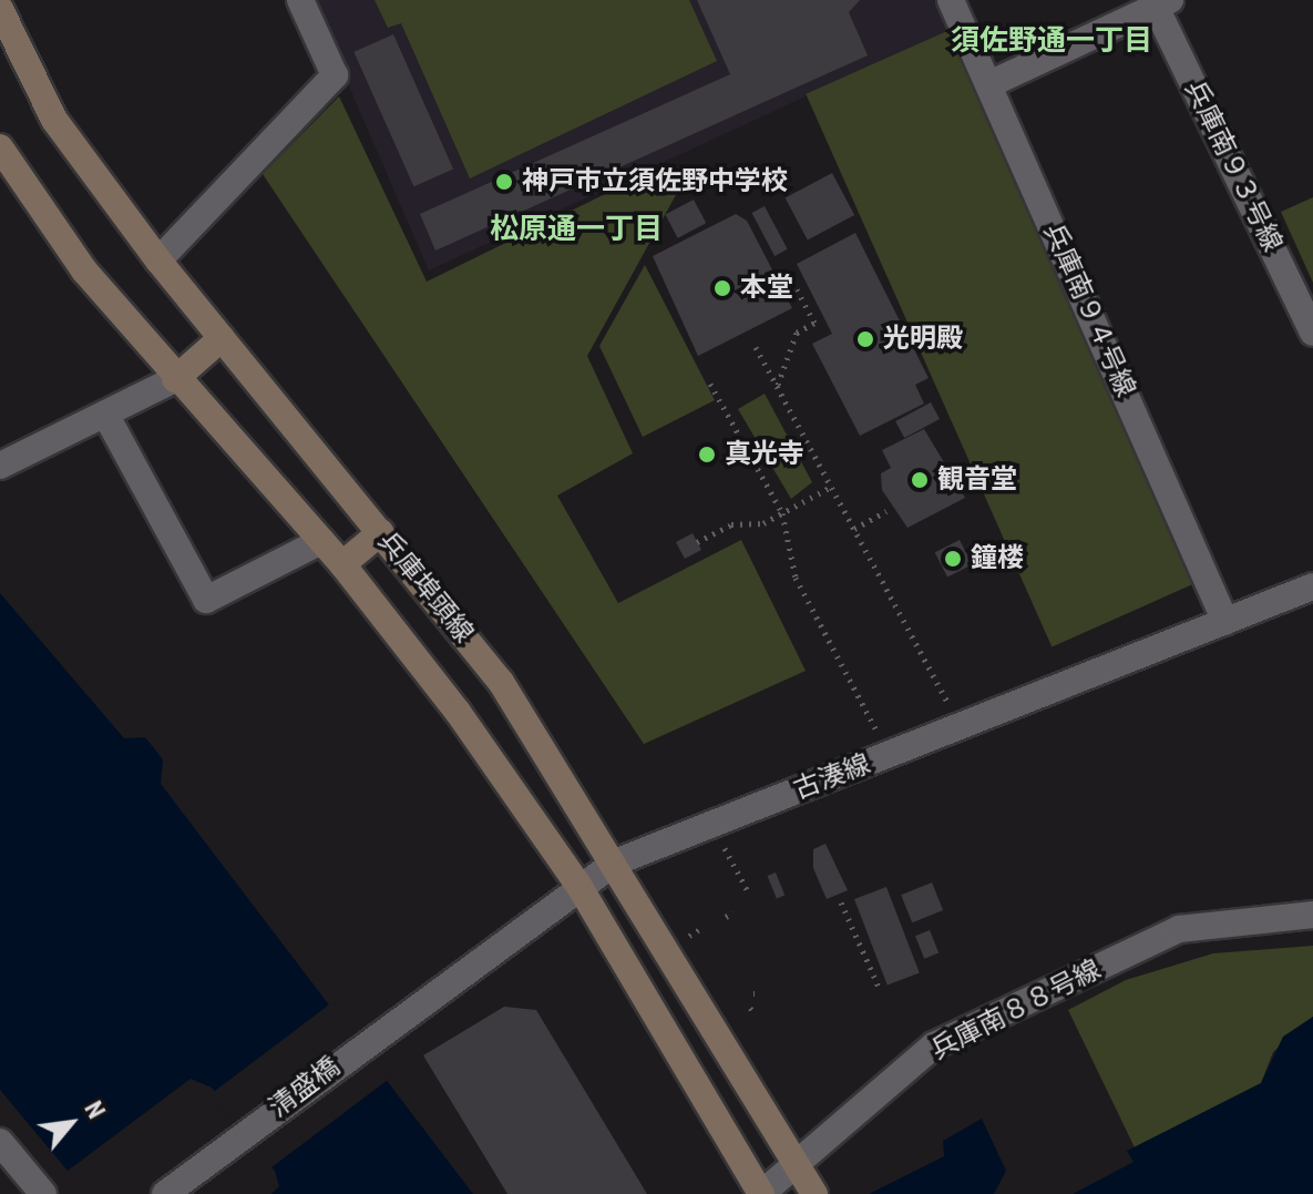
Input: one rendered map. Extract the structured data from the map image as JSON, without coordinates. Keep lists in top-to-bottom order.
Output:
{
  "streets": {
    "main road": ["兵庫埠頭線"],
    "street": [
      "兵庫南９３号線",
      "兵庫南９４号線",
      "古湊線",
      "兵庫南８８号線",
      "清盛橋"
    ]
  },
  "crossings": [
    ["兵庫南９４号線", "古湊線"],
    ["兵庫埠頭線", "古湊線"],
    ["兵庫埠頭線", "兵庫南８８号線"],
    ["古湊線", "清盛橋"]
  ],
  "districts": ["須佐野通一丁目", "松原通一丁目"],
  "places": [
    "神戸市立須佐野中学校",
    "本堂",
    "光明殿",
    "真光寺",
    "観音堂",
    "鐘楼"
  ],
  "north": "top right"
}
